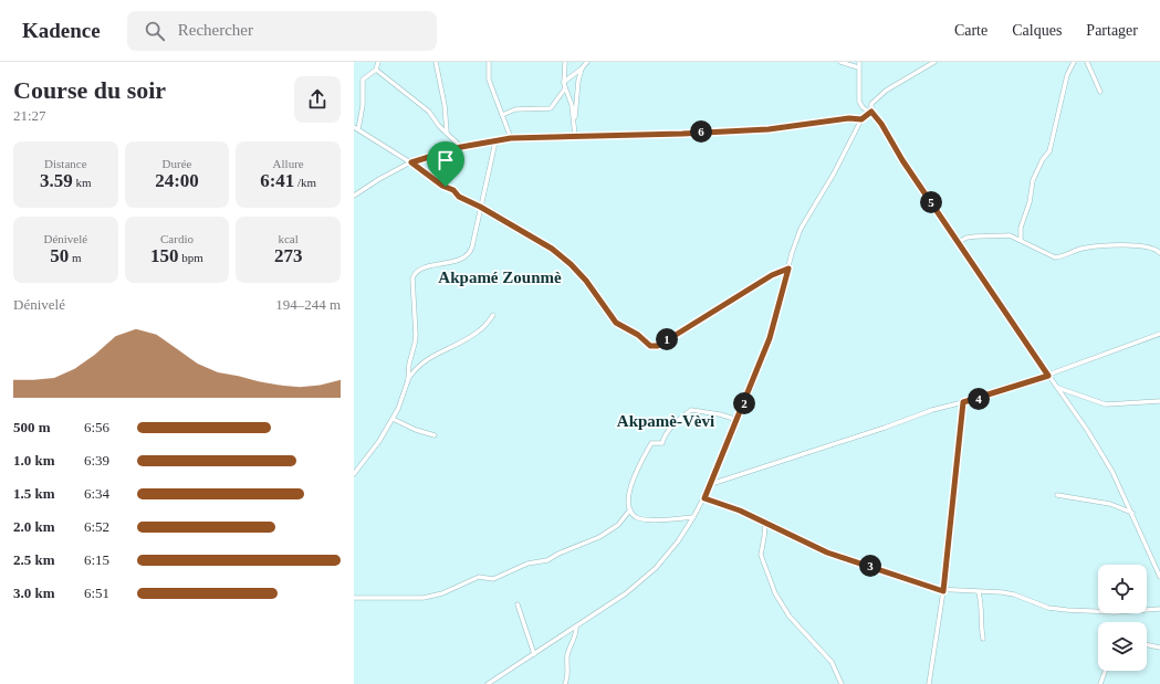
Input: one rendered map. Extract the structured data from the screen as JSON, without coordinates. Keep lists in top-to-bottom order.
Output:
{
  "districts": ["Akpamé Zounmè", "Akpamè-Vèvi"],
  "page": {
    "header": "Kadence",
    "search": "Rechercher",
    "nav": ["Carte", "Calques", "Partager"],
    "heading": ["Course du soir", "21:27"],
    "pins": [
      "6",
      "5",
      "1",
      "4",
      "2",
      "3"
    ],
    "stats": [
      ["Distance", "3.59 km"],
      ["Durée", "24:00"],
      ["Allure", "6:41 /km"],
      ["Dénivelé", "50 m"],
      ["Cardio", "150 bpm"],
      ["kcal", "273"]
    ],
    "chart": ["Dénivelé", "194–244 m"],
    "list": [
      {
        "name": "500 m",
        "note": "6:56"
      },
      {
        "name": "1.0 km",
        "note": "6:39"
      },
      {
        "name": "1.5 km",
        "note": "6:34"
      },
      {
        "name": "2.0 km",
        "note": "6:52"
      },
      {
        "name": "2.5 km",
        "note": "6:15"
      },
      {
        "name": "3.0 km",
        "note": "6:51"
      }
    ]
  }
}
